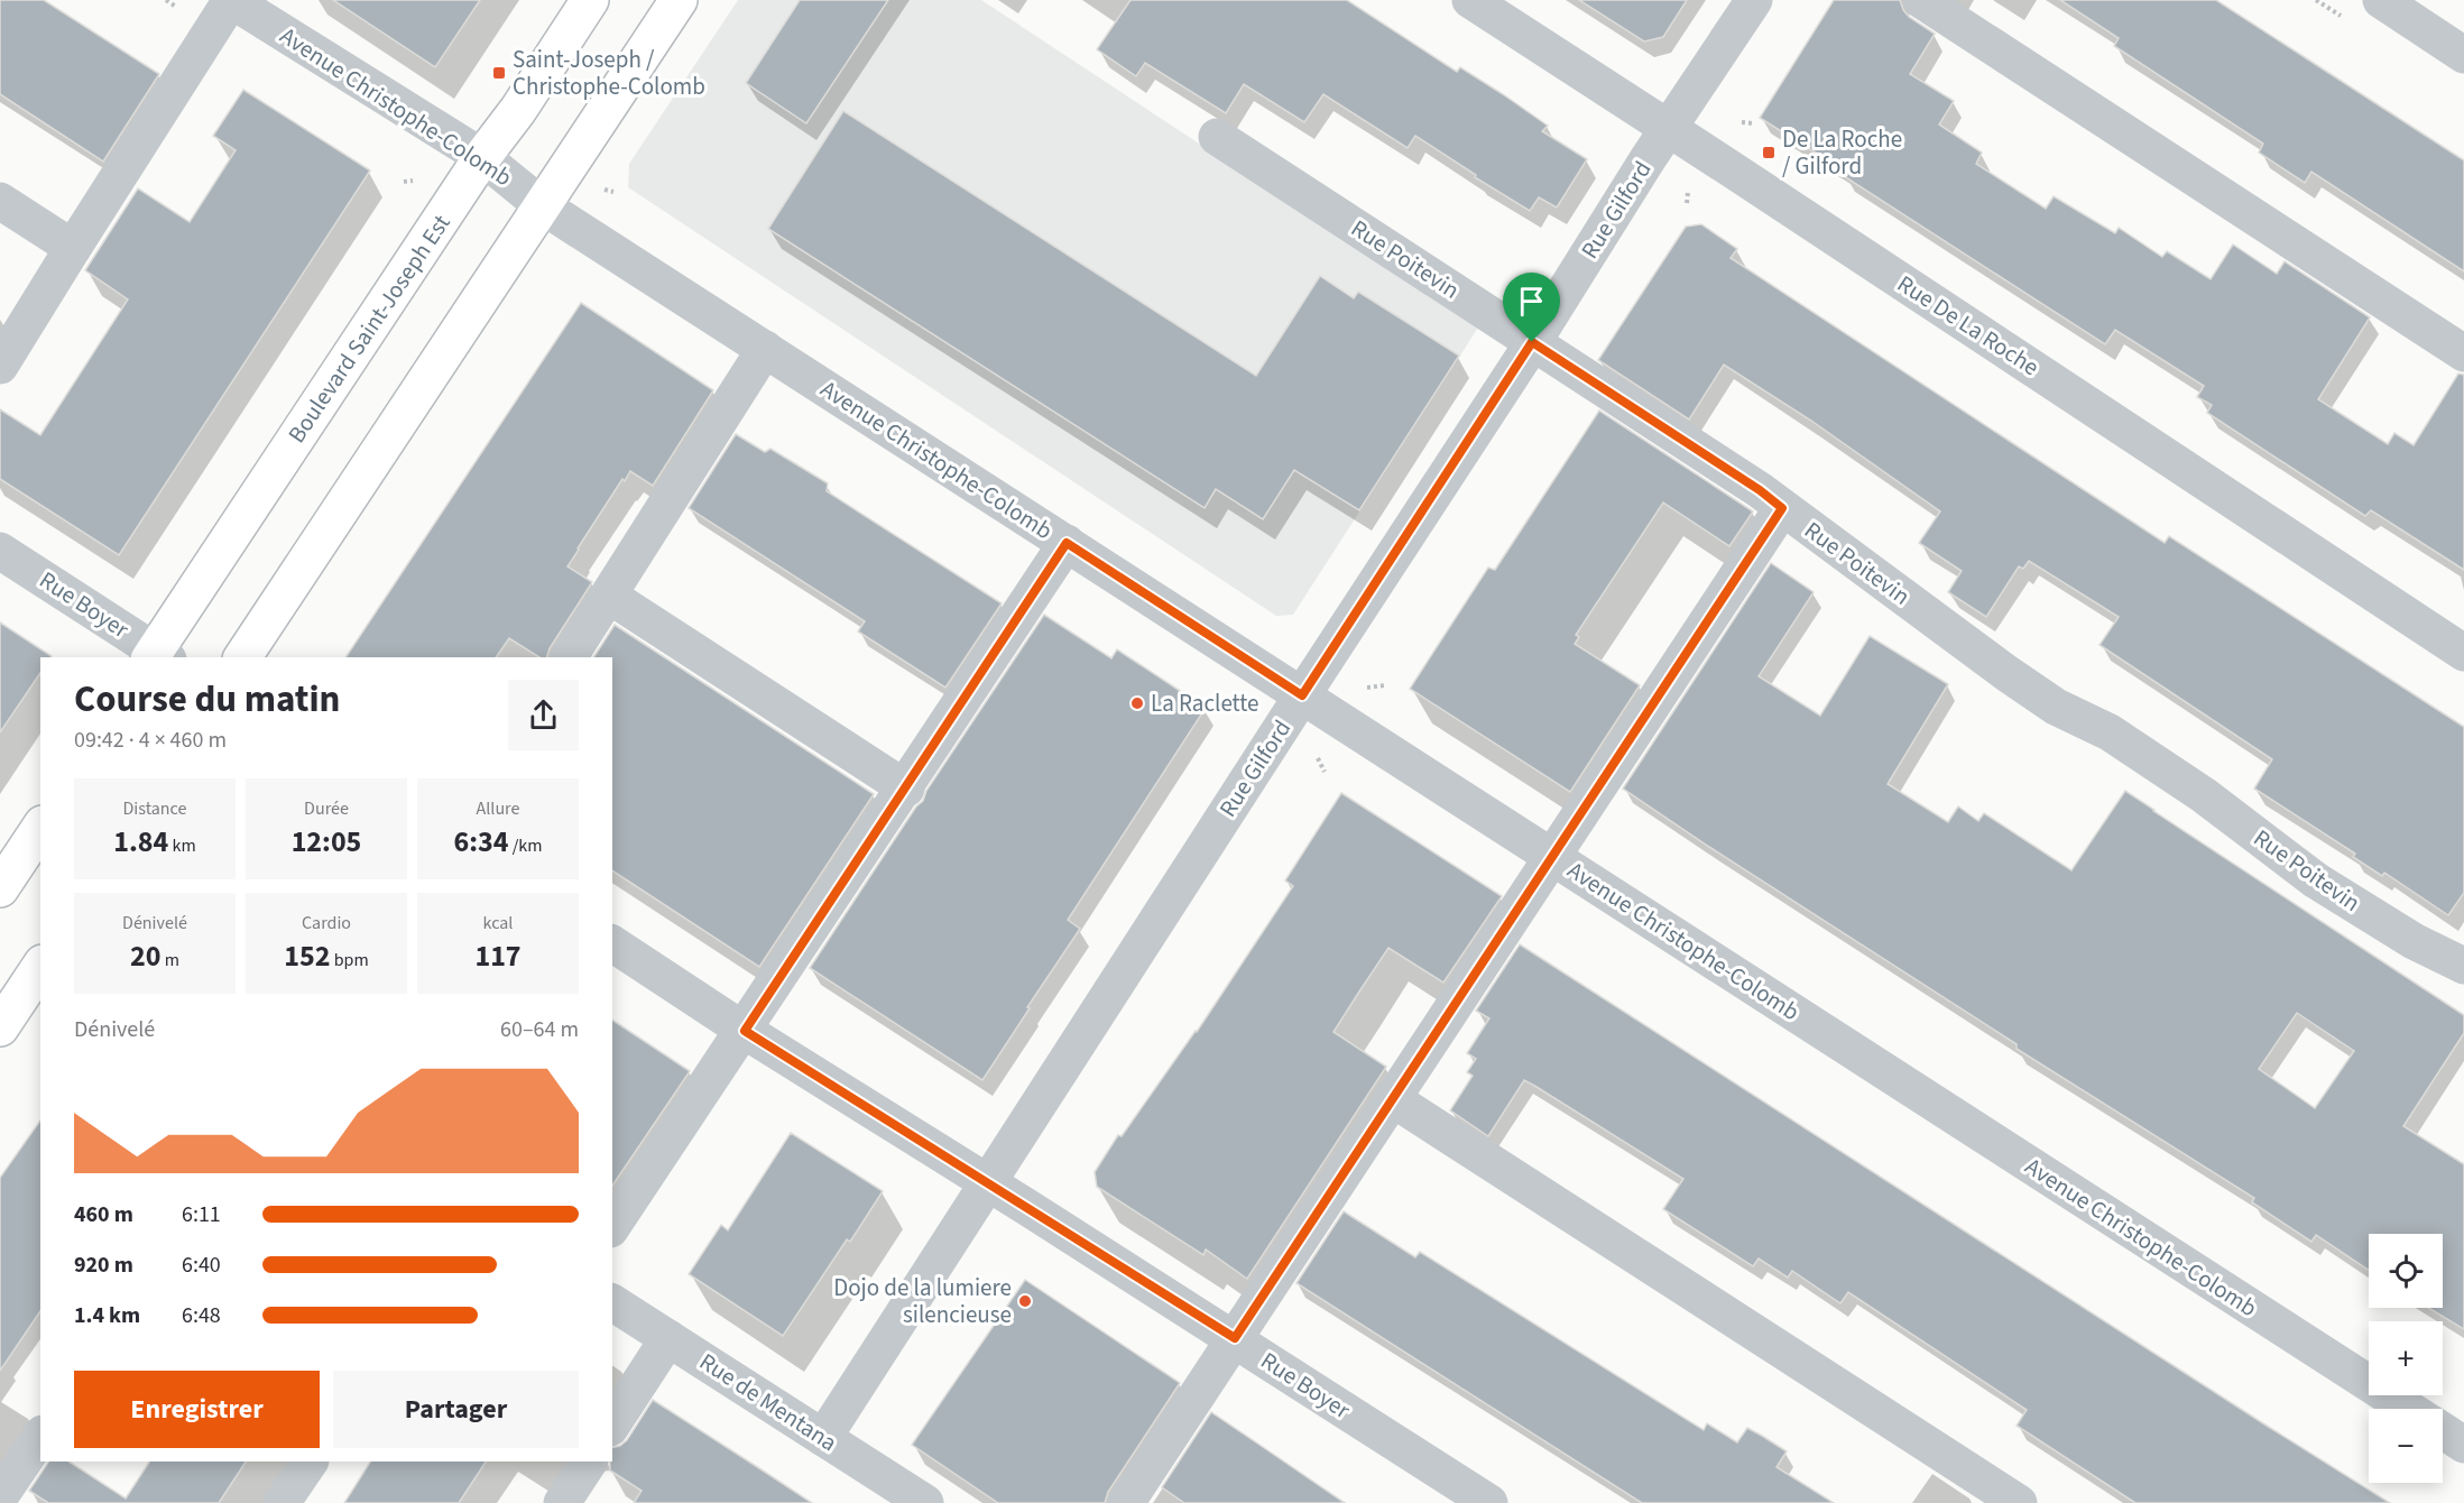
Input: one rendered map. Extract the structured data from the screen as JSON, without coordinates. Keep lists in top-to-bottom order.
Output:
{
  "streets": {
    "main road": ["Boulevard Saint-Joseph Est"],
    "street": [
      "Avenue Christophe-Colomb",
      "Rue Gilford",
      "Rue Poitevin",
      "Rue De La Roche",
      "Rue Boyer",
      "Rue de Mentana"
    ]
  },
  "crossings": [
    ["Avenue Christophe-Colomb", "Rue Gilford"],
    ["Avenue Christophe-Colomb", "Boulevard Saint-Joseph Est"],
    ["Rue Gilford", "Rue Poitevin"],
    ["Rue Gilford", "Rue De La Roche"],
    ["Rue Gilford", "Rue Boyer"],
    ["Rue Gilford", "Rue de Mentana"],
    ["Boulevard Saint-Joseph Est", "Rue Boyer"]
  ],
  "places": {
    "transit": ["Saint-Joseph / Christophe-Colomb", "De La Roche / Gilford"],
    "other": ["La Raclette", "Dojo de la lumiere silencieuse"]
  },
  "page": {
    "heading": ["Course du matin", "09:42 · 4 × 460 m"],
    "stats": [
      ["Distance", "1.84 km"],
      ["Durée", "12:05"],
      ["Allure", "6:34 /km"],
      ["Dénivelé", "20 m"],
      ["Cardio", "152 bpm"],
      ["kcal", "117"]
    ],
    "chart": ["Dénivelé", "60–64 m"],
    "list": [
      {
        "name": "460 m",
        "note": "6:11"
      },
      {
        "name": "920 m",
        "note": "6:40"
      },
      {
        "name": "1.4 km",
        "note": "6:48"
      }
    ],
    "map_buttons": ["+", "−"],
    "buttons": ["Enregistrer", "Partager"]
  }
}
